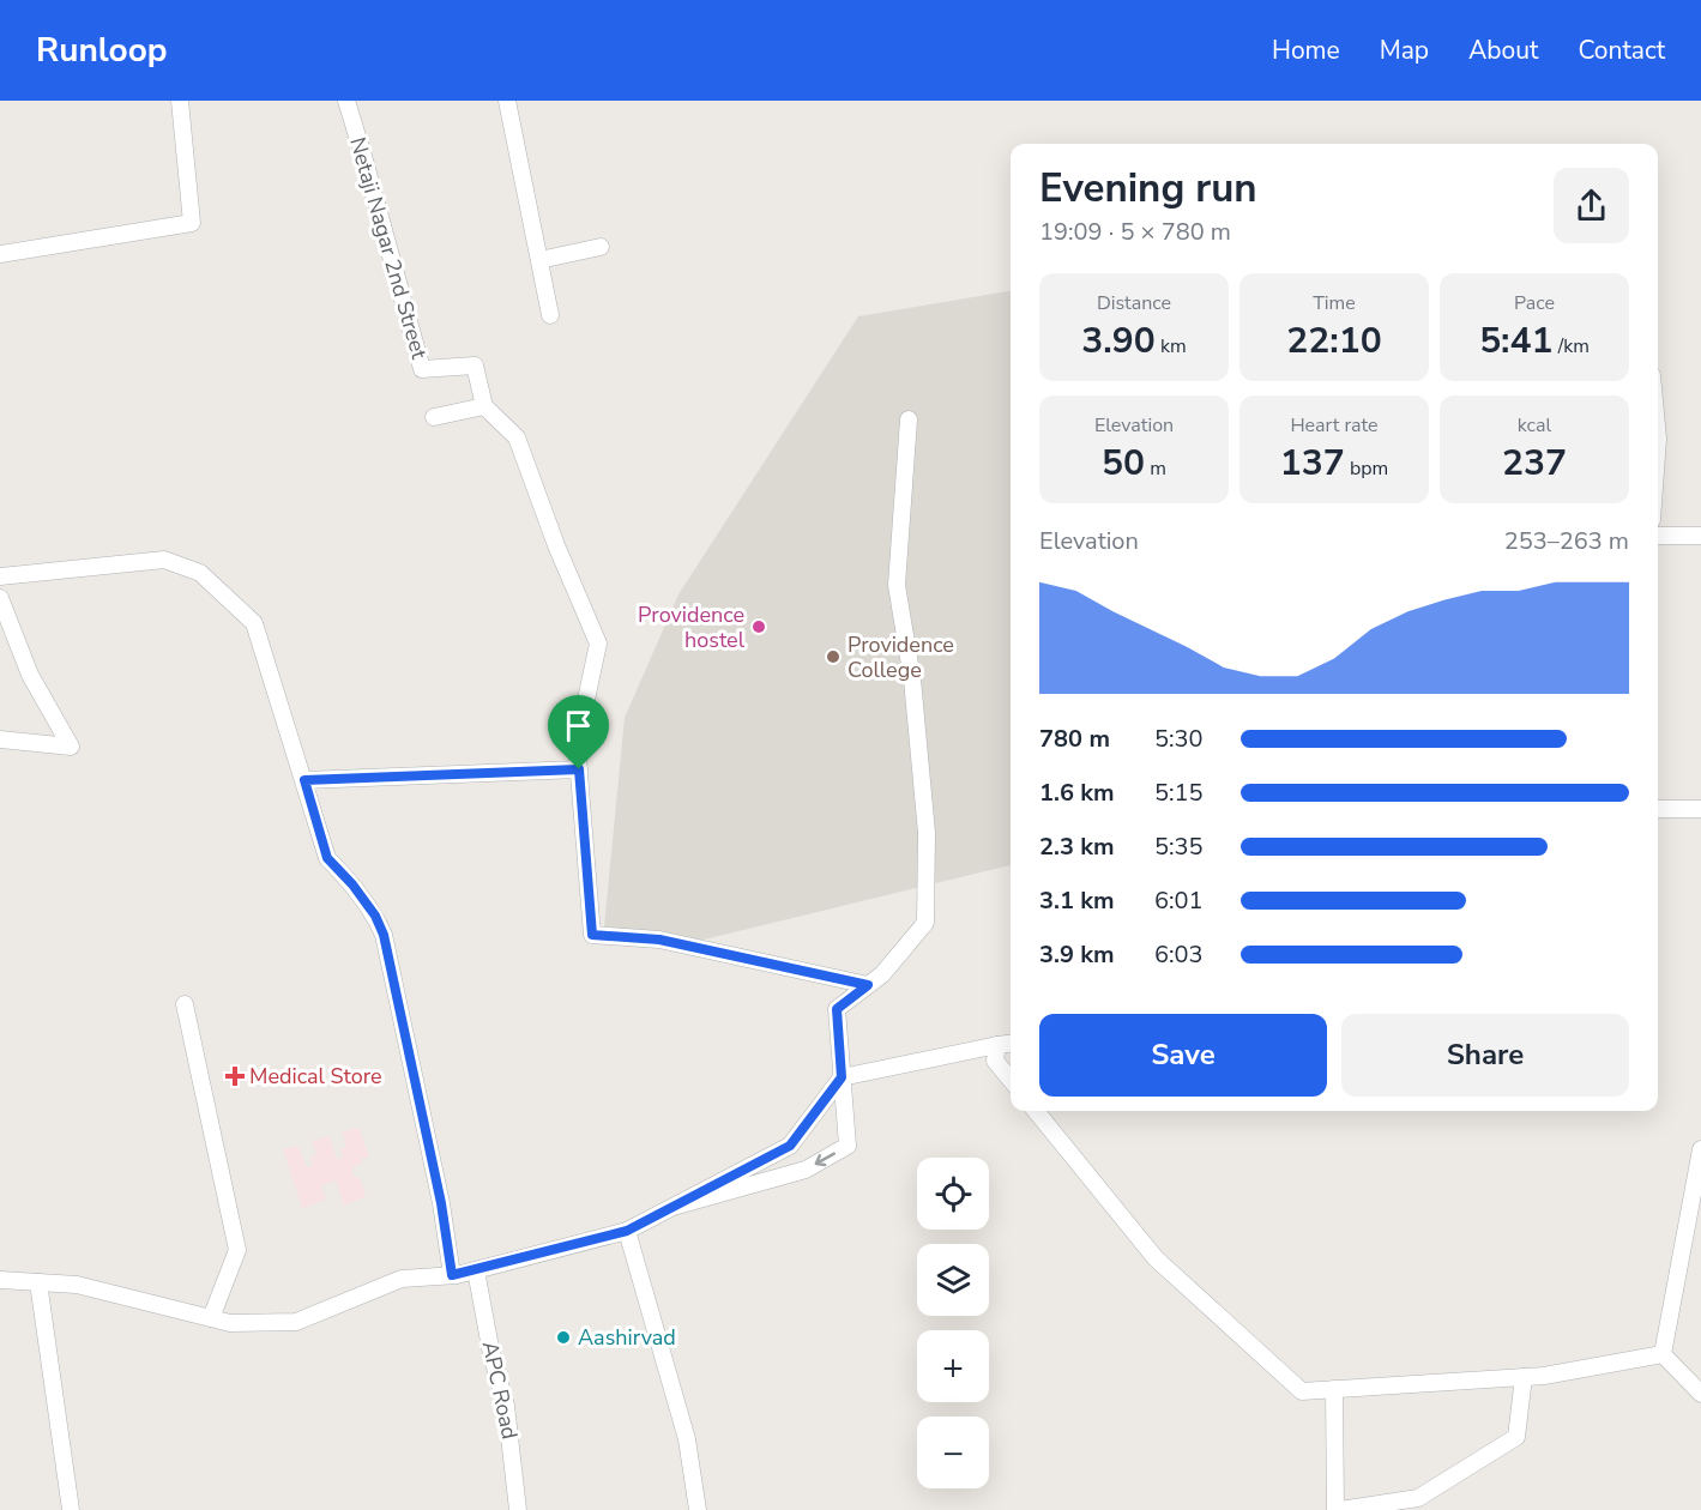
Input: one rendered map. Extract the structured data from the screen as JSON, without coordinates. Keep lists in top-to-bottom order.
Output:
{
  "streets": {
    "street": ["Netaji Nagar 2nd Street", "APC Road"]
  },
  "places": {
    "other": ["Providence hostel", "Providence College", "Aashirvad"],
    "health": ["Medical Store"]
  },
  "page": {
    "header": "Runloop",
    "nav": [
      "Home",
      "Map",
      "About",
      "Contact"
    ],
    "heading": ["Evening run", "19:09 · 5 × 780 m"],
    "stats": [
      ["Distance", "3.90 km"],
      ["Time", "22:10"],
      ["Pace", "5:41 /km"],
      ["Elevation", "50 m"],
      ["Heart rate", "137 bpm"],
      ["kcal", "237"]
    ],
    "chart": ["Elevation", "253–263 m"],
    "list": [
      {
        "name": "780 m",
        "note": "5:30"
      },
      {
        "name": "1.6 km",
        "note": "5:15"
      },
      {
        "name": "2.3 km",
        "note": "5:35"
      },
      {
        "name": "3.1 km",
        "note": "6:01"
      },
      {
        "name": "3.9 km",
        "note": "6:03"
      }
    ],
    "buttons": ["Save", "Share"],
    "map_buttons": ["+", "−"]
  }
}
